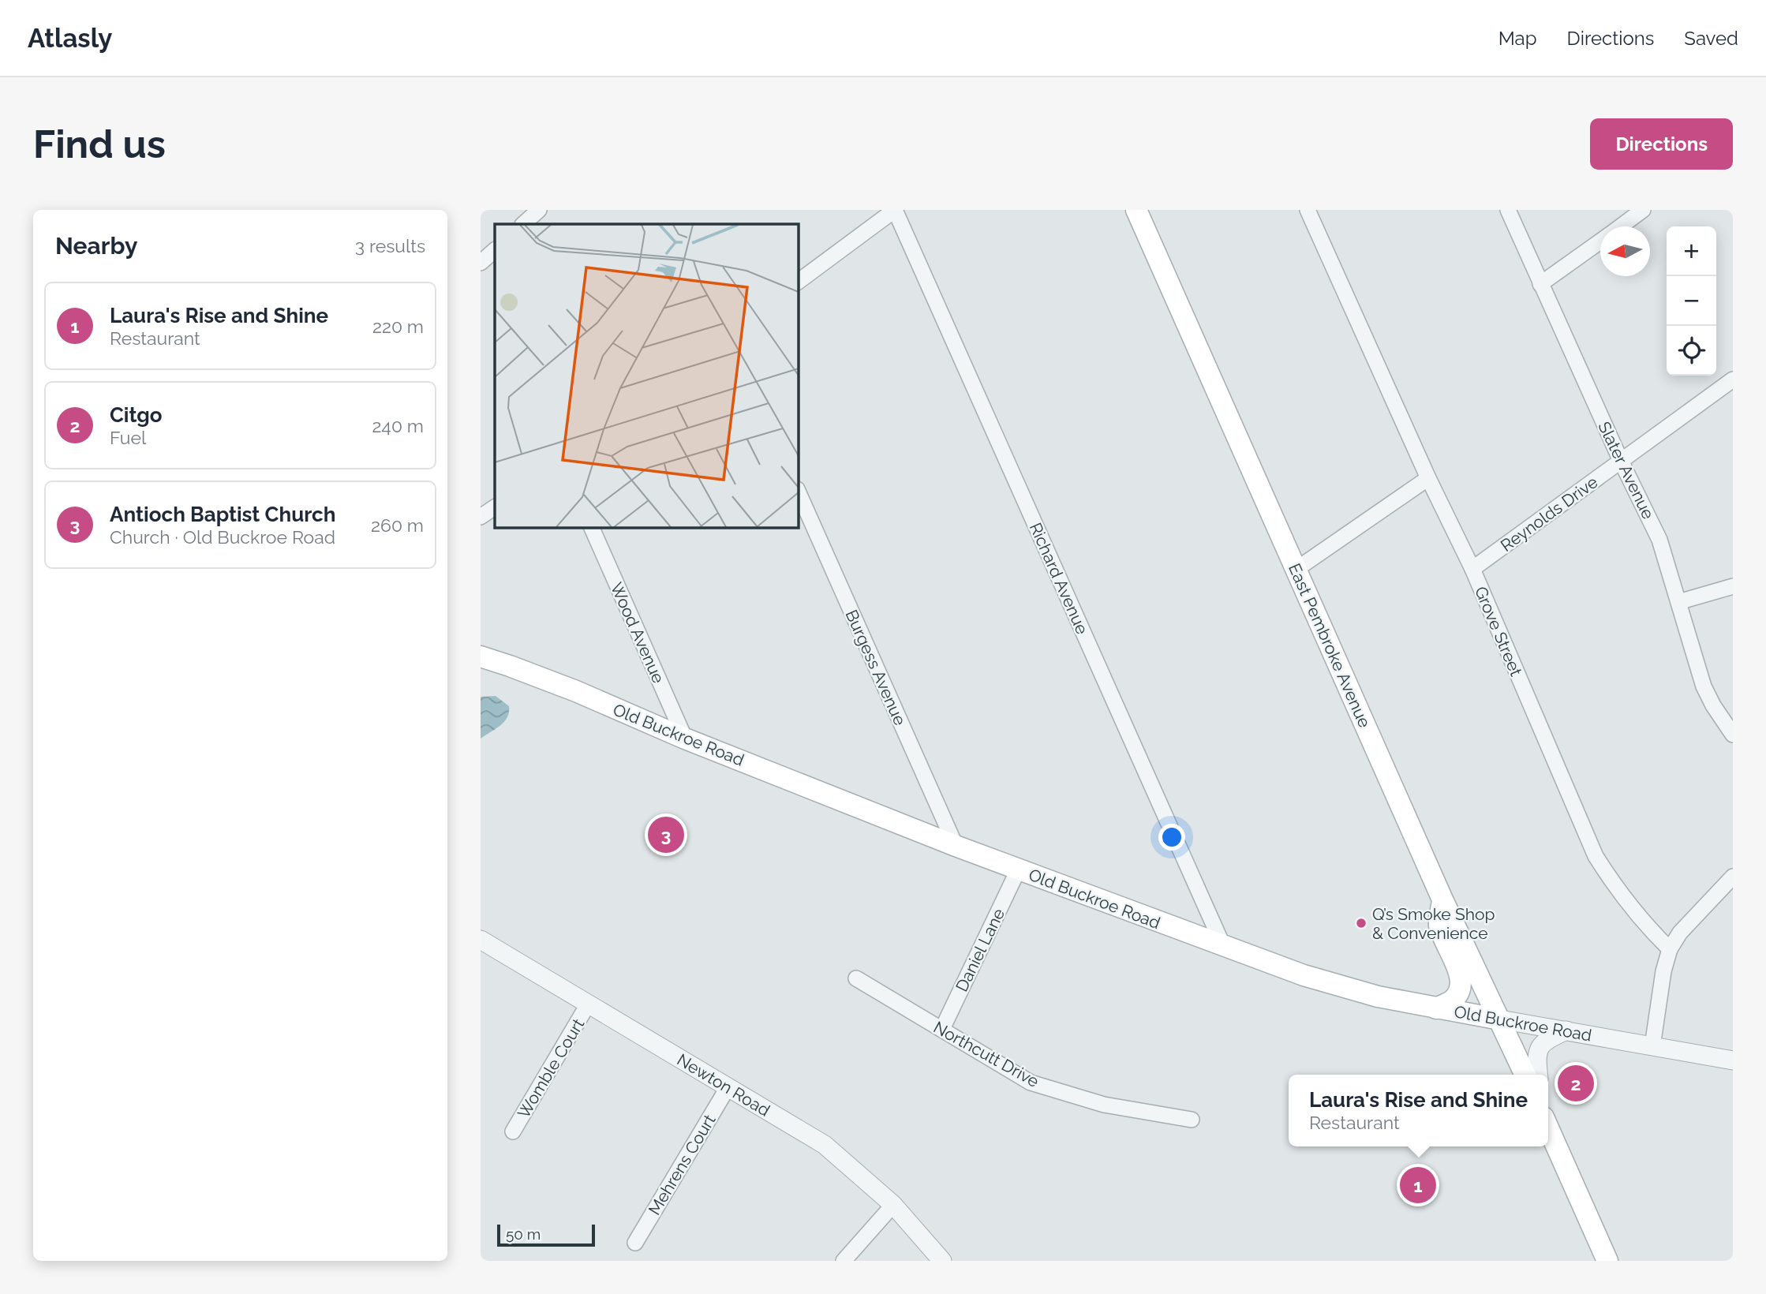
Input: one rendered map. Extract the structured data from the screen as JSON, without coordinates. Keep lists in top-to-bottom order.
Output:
{
  "streets": {
    "main road": ["East Pembroke Avenue", "Old Buckroe Road"],
    "street": [
      "Slater Avenue",
      "Reynolds Drive",
      "Richard Avenue",
      "Grove Street",
      "Wood Avenue",
      "Burgess Avenue",
      "Daniel Lane",
      "Northcutt Drive",
      "Womble Court",
      "Newton Road",
      "Mehrens Court"
    ]
  },
  "crossings": [
    ["Slater Avenue", "Reynolds Drive"],
    ["Reynolds Drive", "Grove Street"],
    ["Richard Avenue", "Old Buckroe Road"],
    ["Wood Avenue", "Old Buckroe Road"],
    ["East Pembroke Avenue", "Old Buckroe Road"],
    ["Burgess Avenue", "Old Buckroe Road"],
    ["Old Buckroe Road", "Daniel Lane"],
    ["Daniel Lane", "Northcutt Drive"],
    ["Womble Court", "Newton Road"],
    ["Newton Road", "Mehrens Court"]
  ],
  "places": ["Q’s Smoke Shop & Convenience"],
  "scale_bar": "50 m",
  "north": "left",
  "page": {
    "header": "Atlasly",
    "nav": ["Map", "Directions", "Saved"],
    "buttons": "Directions",
    "title": "Find us",
    "heading": ["Nearby", "3 results"],
    "map_buttons": ["+", "−"],
    "list": [
      {
        "mark": "1",
        "name": "Laura's Rise and Shine",
        "note": "Restaurant",
        "value": "220 m"
      },
      {
        "mark": "2",
        "name": "Citgo",
        "note": "Fuel",
        "value": "240 m"
      },
      {
        "mark": "3",
        "name": "Antioch Baptist Church",
        "note": "Church · Old Buckroe Road",
        "value": "260 m"
      }
    ],
    "pins": ["3", "2", "1"],
    "popup": ["Laura's Rise and Shine", "Restaurant"],
    "scale": "50 m"
  }
}
